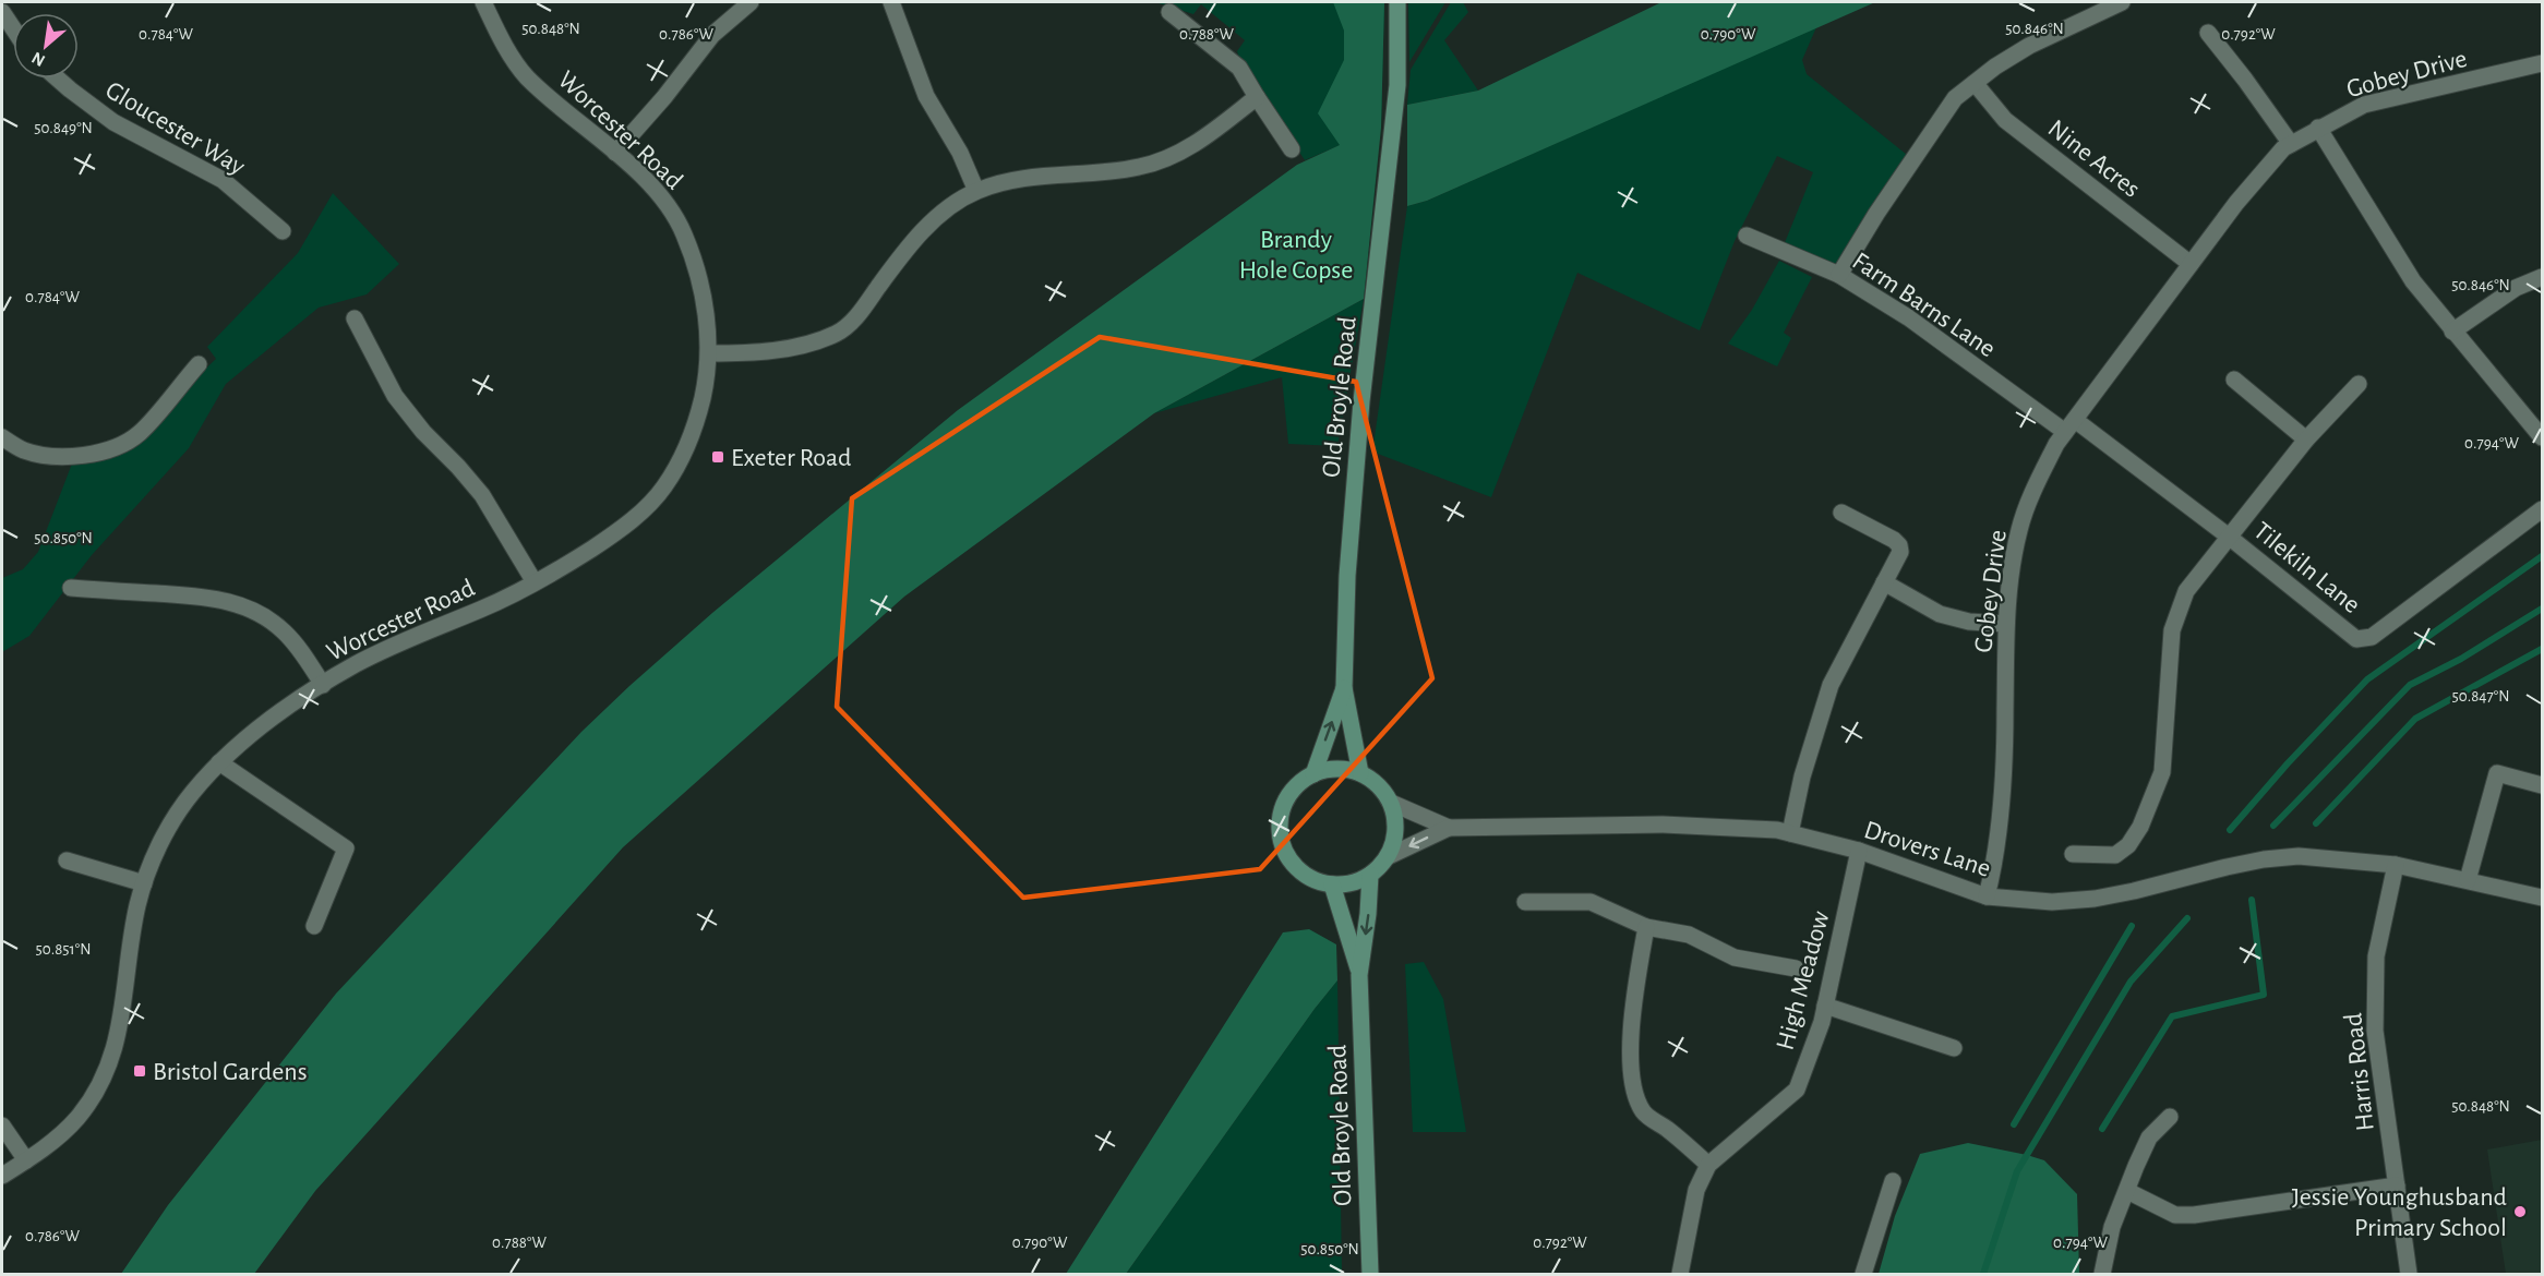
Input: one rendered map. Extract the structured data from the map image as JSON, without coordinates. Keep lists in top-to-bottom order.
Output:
{
  "streets": {
    "main road": ["Old Broyle Road"],
    "street": [
      "Gobey Drive",
      "Gloucester Way",
      "Worcester Road",
      "Nine Acres",
      "Farm Barns Lane",
      "Tilekiln Lane",
      "Drovers Lane",
      "High Meadow",
      "Harris Road"
    ]
  },
  "crossings": [
    ["Gobey Drive", "Nine Acres"],
    ["Gobey Drive", "Farm Barns Lane"],
    ["Gobey Drive", "Tilekiln Lane"],
    ["Gobey Drive", "Drovers Lane"],
    ["Farm Barns Lane", "Tilekiln Lane"],
    ["Old Broyle Road", "Drovers Lane"],
    ["Drovers Lane", "High Meadow"],
    ["Drovers Lane", "Harris Road"]
  ],
  "parks": ["Brandy Hole Copse"],
  "places": {
    "transit": ["Exeter Road", "Bristol Gardens"],
    "other": ["Jessie Younghusband Primary School"]
  },
  "north": "bottom left",
  "coordinates": [
    "50.848°N",
    "50.846°N",
    "0.784°W",
    "0.786°W",
    "0.788°W",
    "0.790°W",
    "0.792°W",
    "50.849°N",
    "0.794°W",
    "50.850°N",
    "50.847°N",
    "50.851°N"
  ]
}
